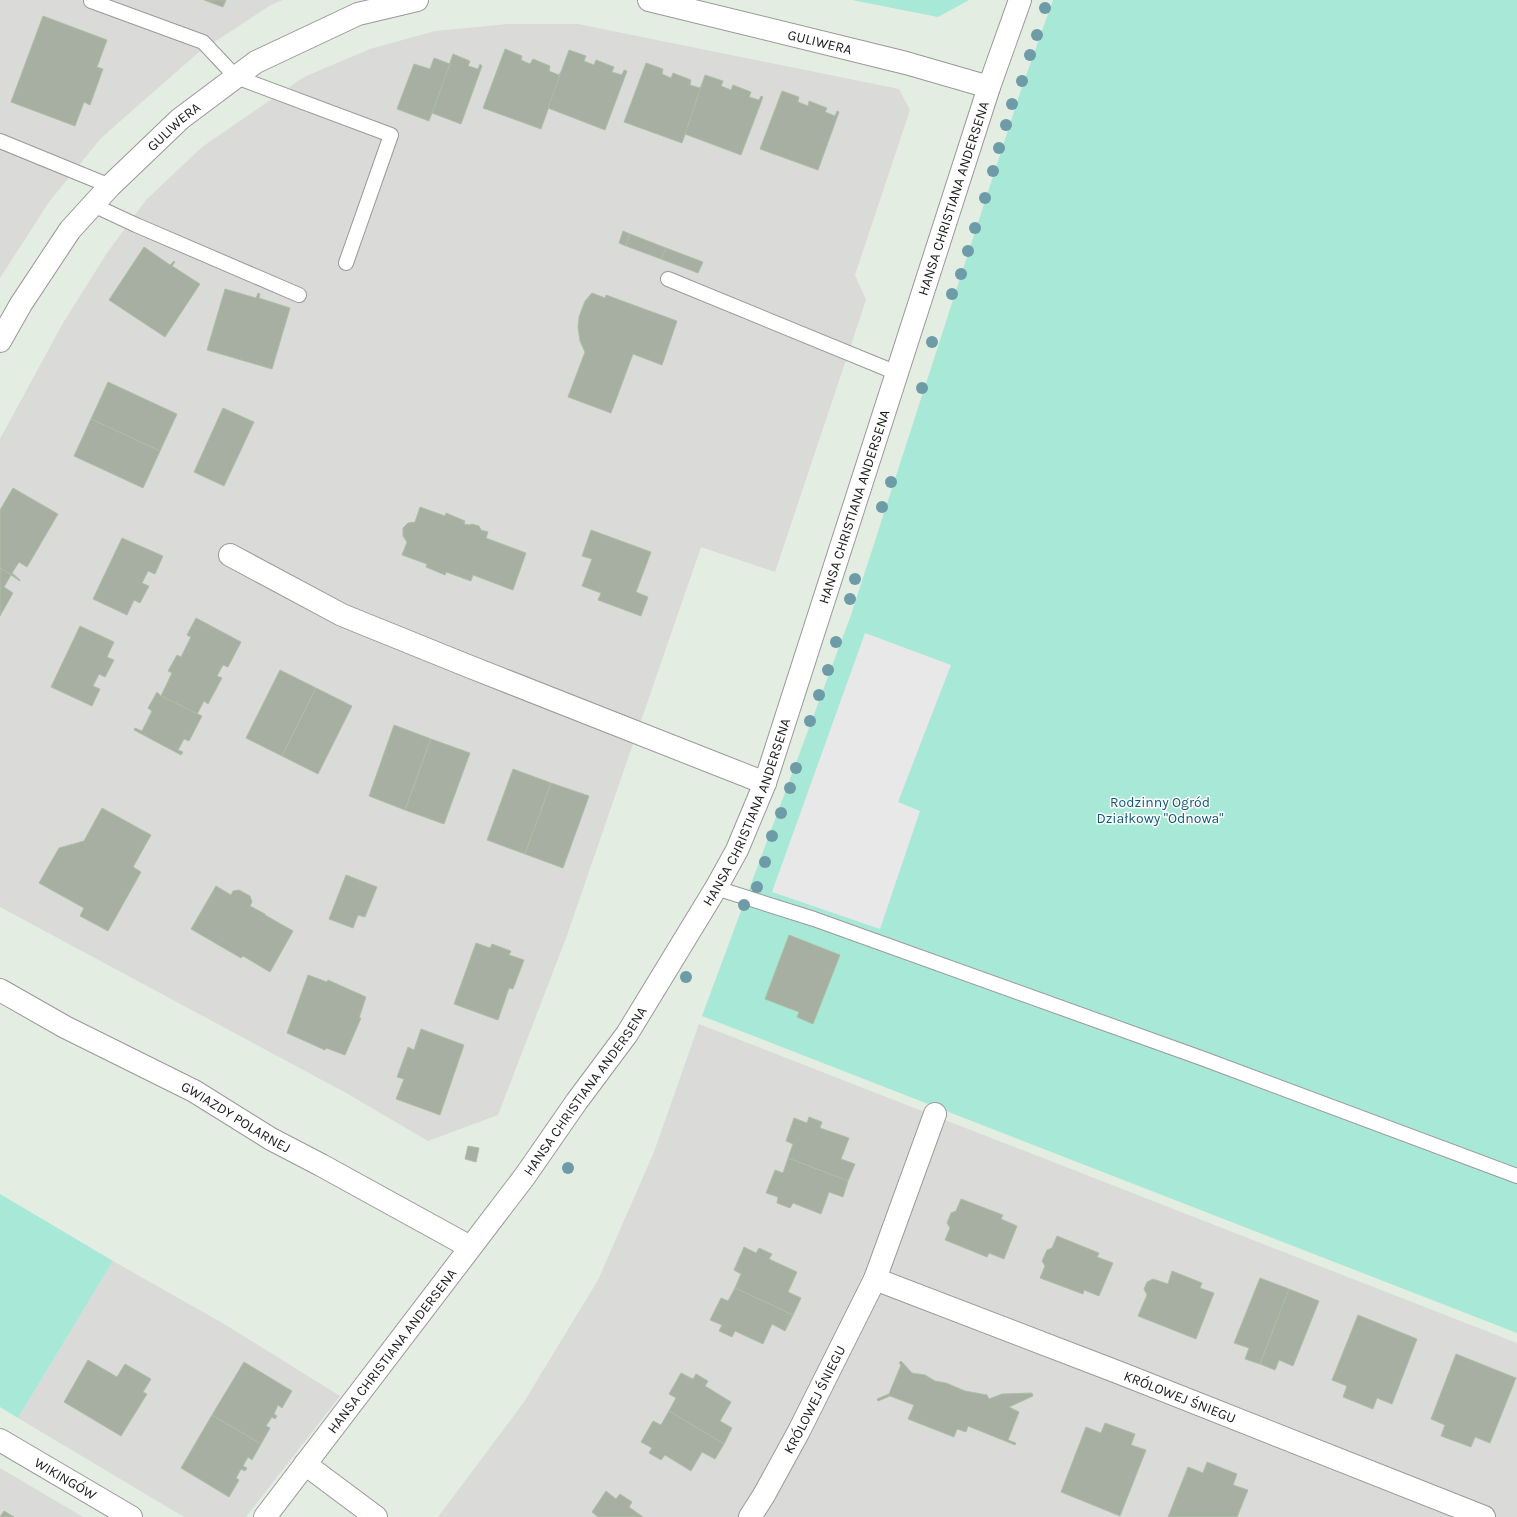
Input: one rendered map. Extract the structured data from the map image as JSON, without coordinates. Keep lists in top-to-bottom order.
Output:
{
  "streets": {
    "street": [
      "GULIWERA",
      "HANSA CHRISTIANA ANDERSENA",
      "GWIAZDY POLARNEJ",
      "KRÓLOWEJ ŚNIEGU",
      "WIKINGÓW"
    ]
  },
  "crossings": [
    ["GULIWERA", "HANSA CHRISTIANA ANDERSENA"],
    ["HANSA CHRISTIANA ANDERSENA", "GWIAZDY POLARNEJ"]
  ],
  "parks": ["Rodzinny Ogród Działkowy \"Odnowa\""]
}
